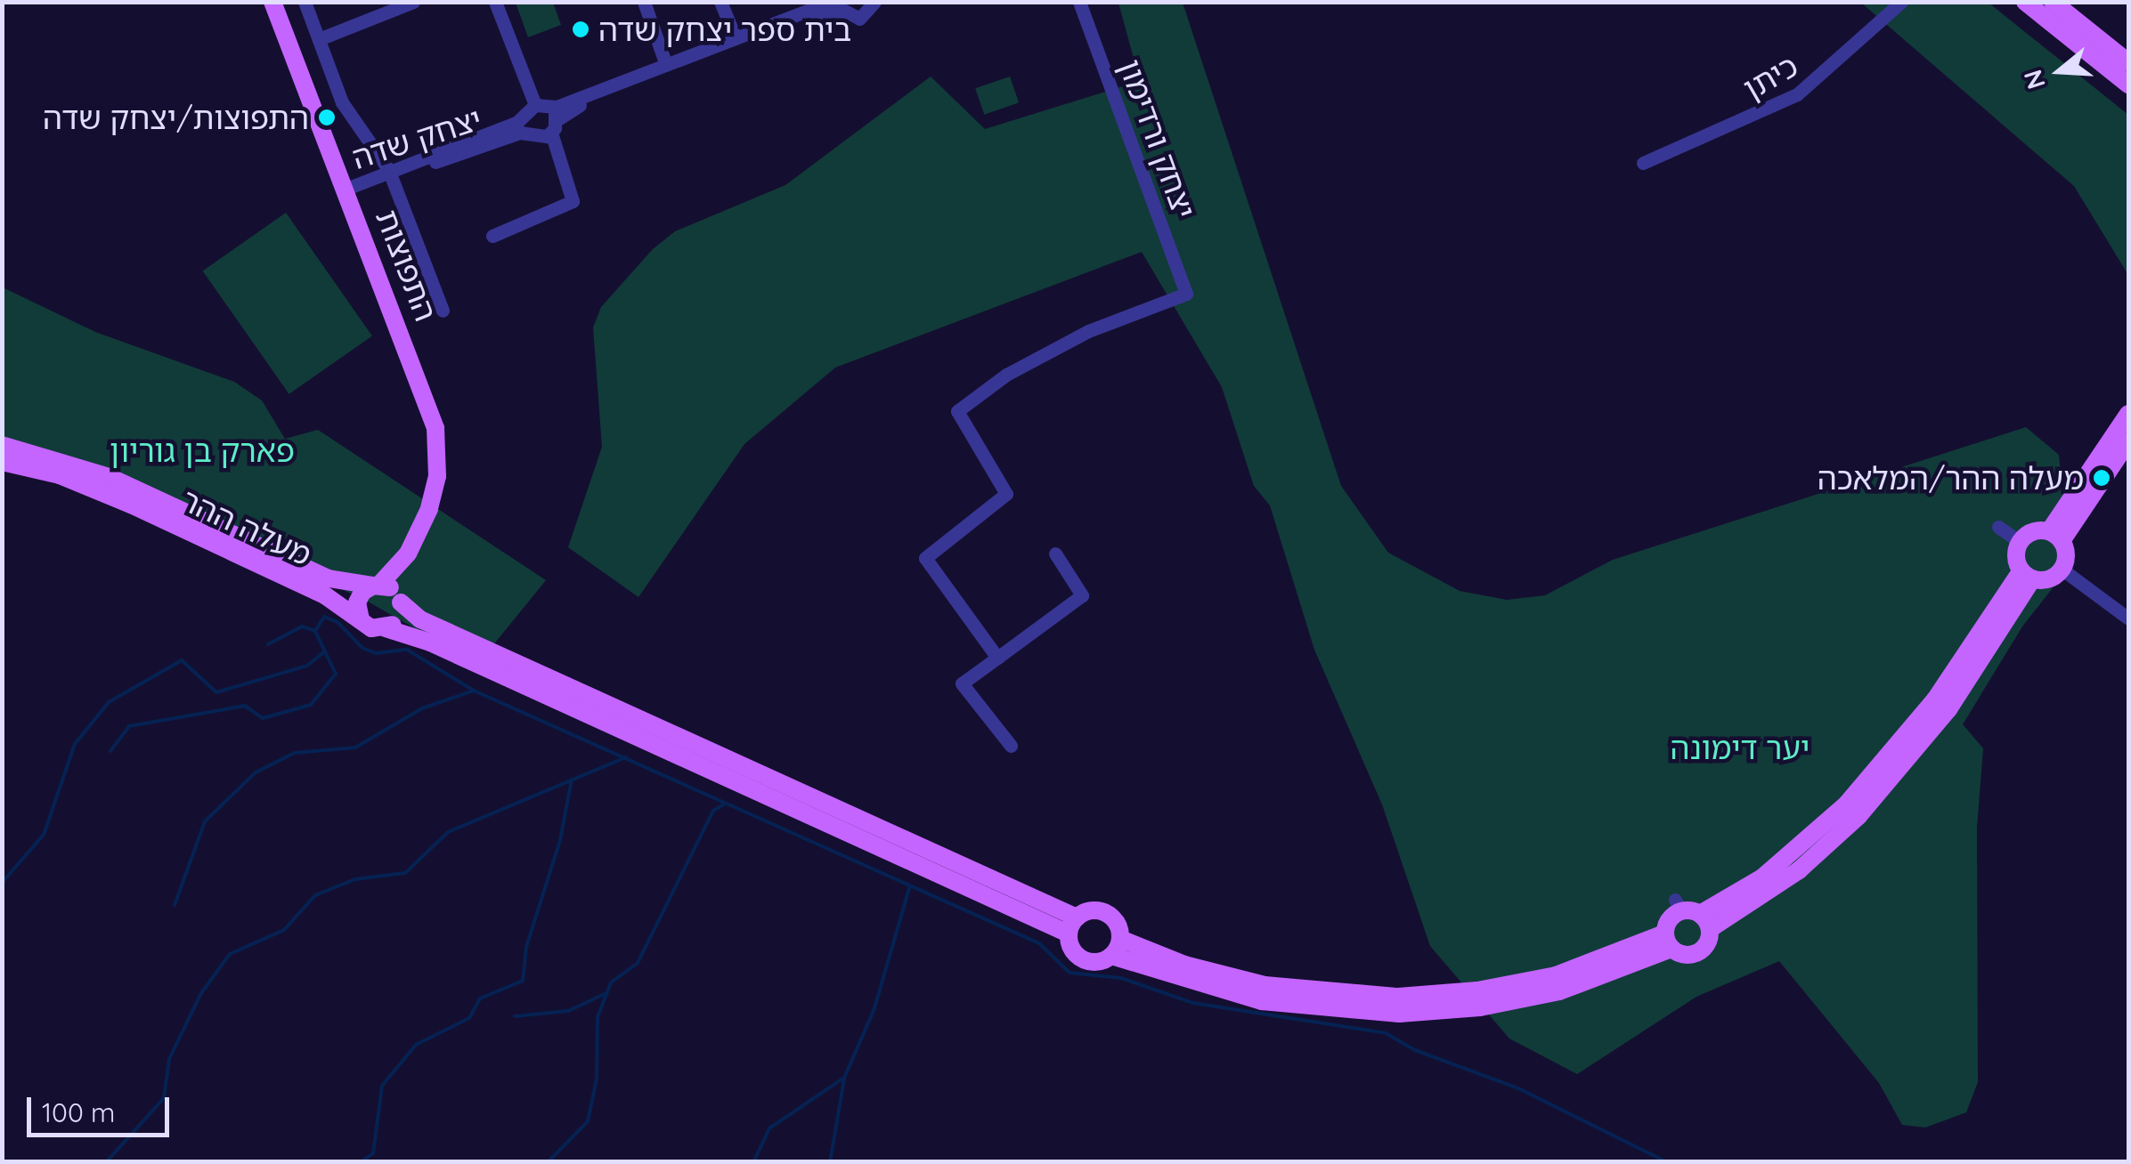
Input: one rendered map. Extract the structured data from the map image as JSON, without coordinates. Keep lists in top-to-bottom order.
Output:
{
  "streets": {
    "main road": ["התפוצות", "מעלה ההר"],
    "street": ["כיתן", "יצחק שדה", "יצחק ורדימון"]
  },
  "crossings": [
    ["יצחק שדה", "התפוצות"],
    ["התפוצות", "מעלה ההר"]
  ],
  "parks": ["פארק בן גוריון", "יער דימונה"],
  "places": ["בית ספר יצחק שדה", "התפוצות/יצחק שדה", "מעלה ההר/המלאכה"],
  "scale_bar": "100 m",
  "north": "left"
}
